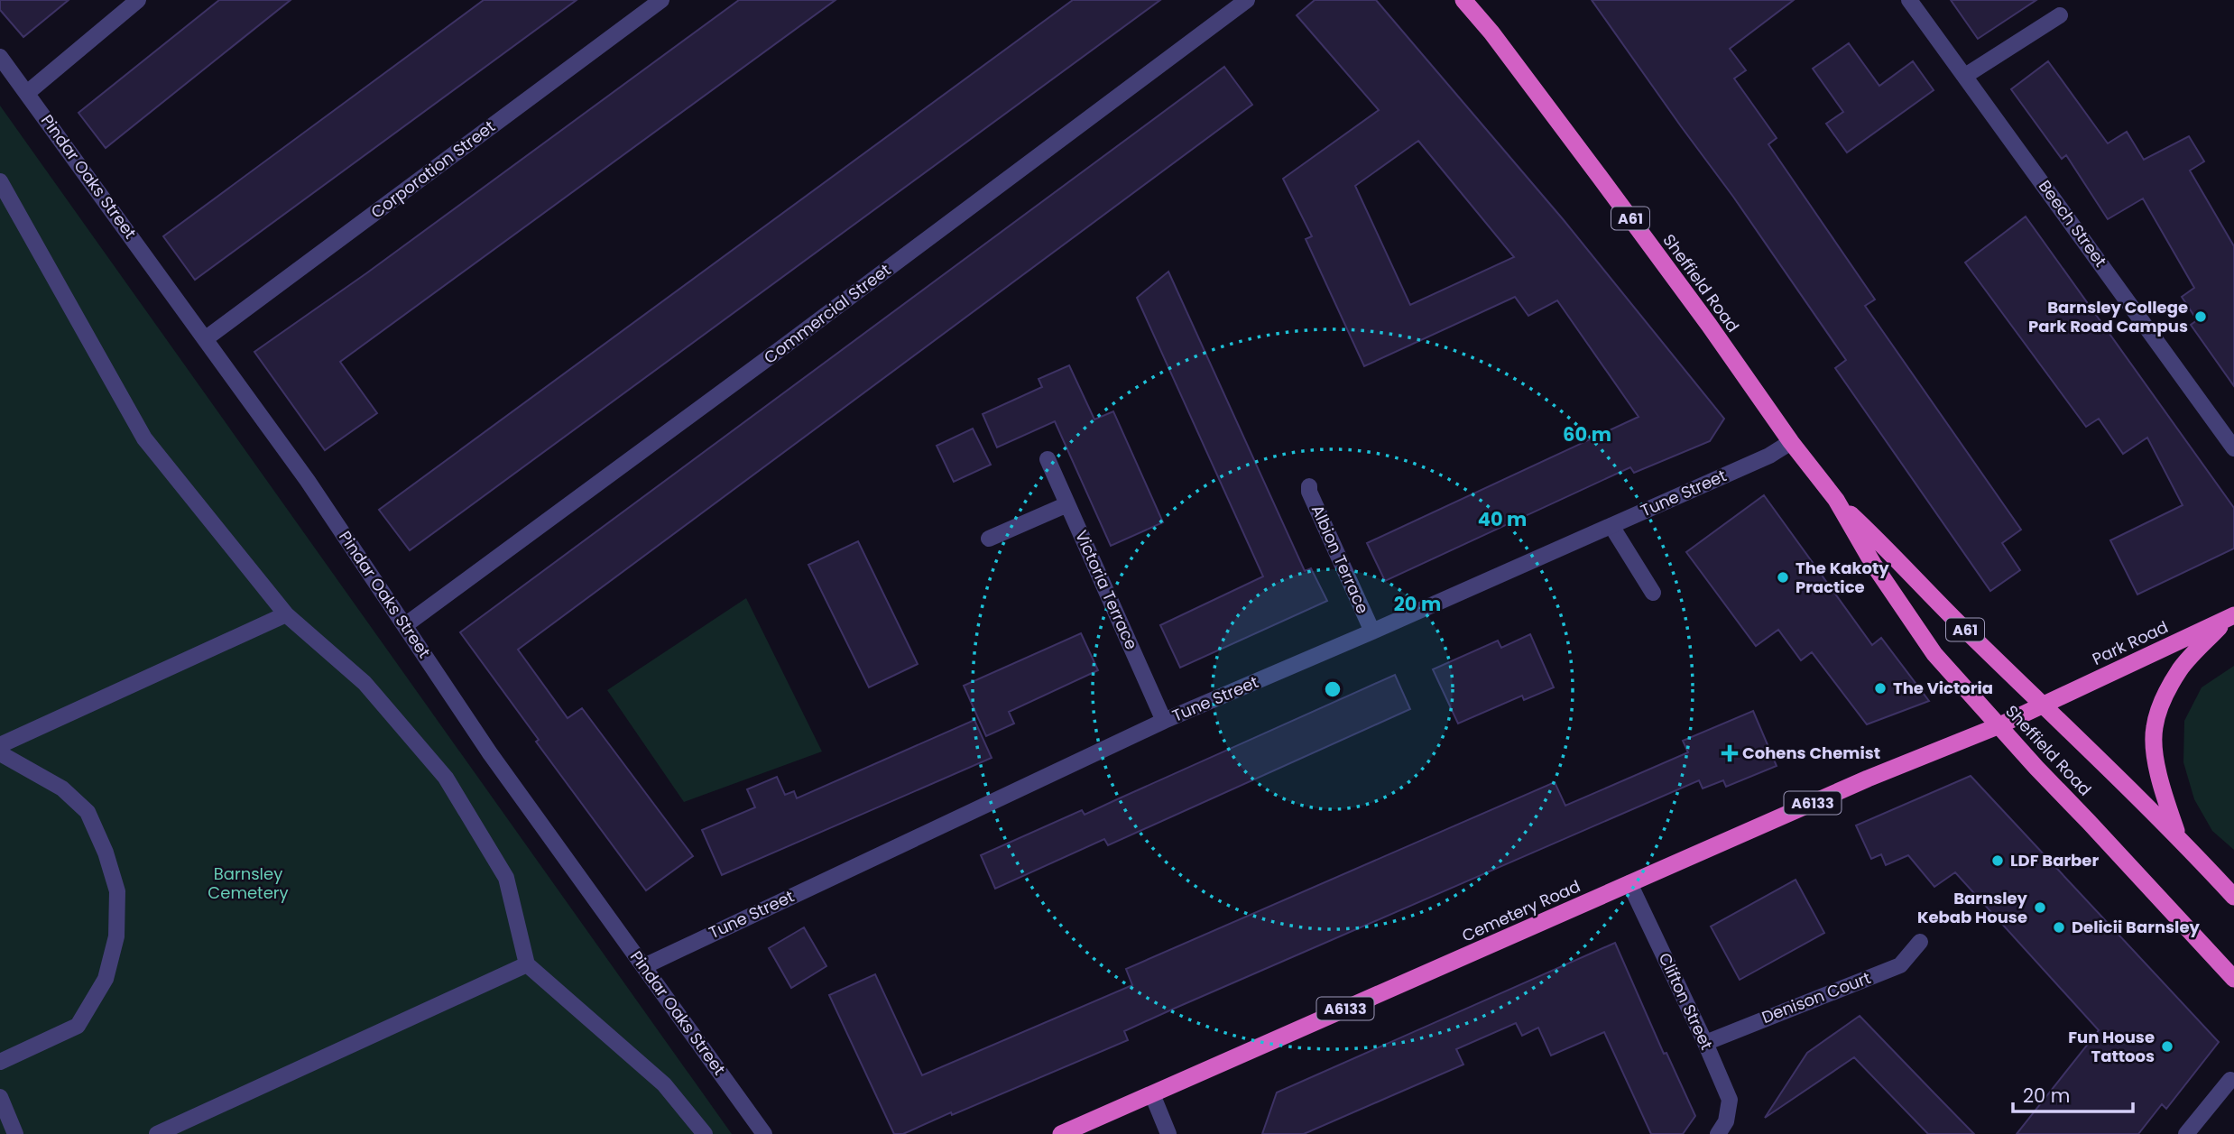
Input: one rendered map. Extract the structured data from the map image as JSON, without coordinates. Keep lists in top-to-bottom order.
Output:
{
  "streets": {
    "highway": [
      "A61",
      "Sheffield Road",
      "Park Road",
      "A6133",
      "Cemetery Road"
    ],
    "street": [
      "Corporation Street",
      "Pindar Oaks Street",
      "Beech Street",
      "Commercial Street",
      "Tune Street",
      "Albion Terrace",
      "Victoria Terrace",
      "Denison Court",
      "Clifton Street"
    ]
  },
  "crossings": [
    ["Corporation Street", "Pindar Oaks Street"],
    ["Pindar Oaks Street", "Commercial Street"],
    ["Pindar Oaks Street", "Tune Street"],
    ["Sheffield Road", "Tune Street"],
    ["Sheffield Road", "Park Road"],
    ["Sheffield Road", "A6133"],
    ["Sheffield Road", "Cemetery Road"],
    ["Tune Street", "Albion Terrace"],
    ["Tune Street", "Victoria Terrace"],
    ["Park Road", "A6133"],
    ["A6133", "Cemetery Road"],
    ["Cemetery Road", "Clifton Street"],
    ["Denison Court", "Clifton Street"]
  ],
  "parks": ["Barnsley Cemetery"],
  "places": {
    "other": [
      "Barnsley College Park Road Campus",
      "The Kakoty Practice",
      "The Victoria",
      "LDF Barber",
      "Barnsley Kebab House",
      "Delicii Barnsley",
      "Fun House Tattoos"
    ],
    "health": ["Cohens Chemist"]
  },
  "scale_bar": "20 m",
  "rings": ["60 m", "40 m", "20 m"]
}
